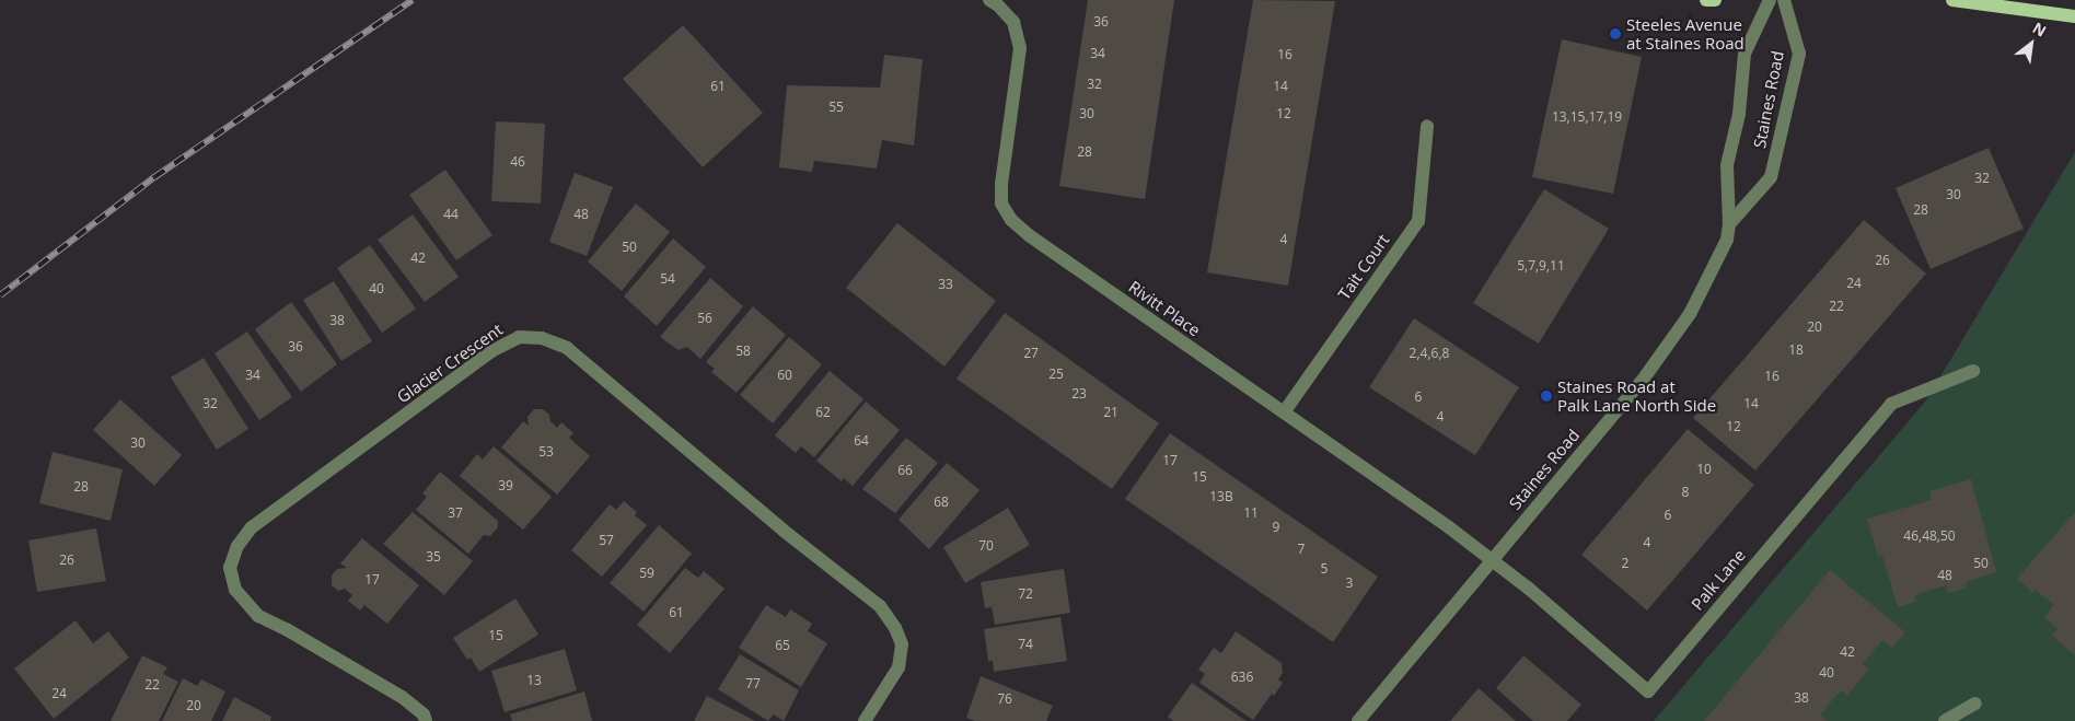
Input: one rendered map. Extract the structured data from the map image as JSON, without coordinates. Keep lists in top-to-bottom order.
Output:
{
  "streets": {
    "street": [
      "Staines Road",
      "Tait Court",
      "Rivitt Place",
      "Glacier Crescent",
      "Palk Lane"
    ]
  },
  "crossings": [
    ["Staines Road", "Rivitt Place"],
    ["Staines Road", "Palk Lane"],
    ["Tait Court", "Rivitt Place"],
    ["Rivitt Place", "Palk Lane"]
  ],
  "places": ["Steeles Avenue at Staines Road", "Staines Road at Palk Lane North Side"],
  "house_numbers": [
    "36",
    "34",
    "16",
    "32",
    "61",
    "14",
    "55",
    "30",
    "12",
    "13,15,17,19",
    "28",
    "46",
    "32",
    "30",
    "28",
    "44",
    "48",
    "4",
    "50",
    "42",
    "26",
    "5,7,9,11",
    "54",
    "24",
    "33",
    "40",
    "22",
    "56",
    "38",
    "20",
    "36",
    "18",
    "58",
    "27",
    "2,4,6,8",
    "25",
    "34",
    "60",
    "16",
    "23",
    "6",
    "32",
    "14",
    "62",
    "21",
    "4",
    "12",
    "64",
    "30",
    "53",
    "17",
    "10",
    "66",
    "15",
    "39",
    "28",
    "8",
    "13B",
    "68",
    "37",
    "11",
    "6",
    "9",
    "46,48,50",
    "57",
    "4",
    "70",
    "7",
    "35",
    "26",
    "2",
    "50",
    "5",
    "59",
    "48",
    "17",
    "3",
    "72",
    "61",
    "15",
    "74",
    "65",
    "42",
    "40",
    "636",
    "13",
    "77",
    "22",
    "24",
    "38",
    "76",
    "20"
  ],
  "north": "top right"
}
